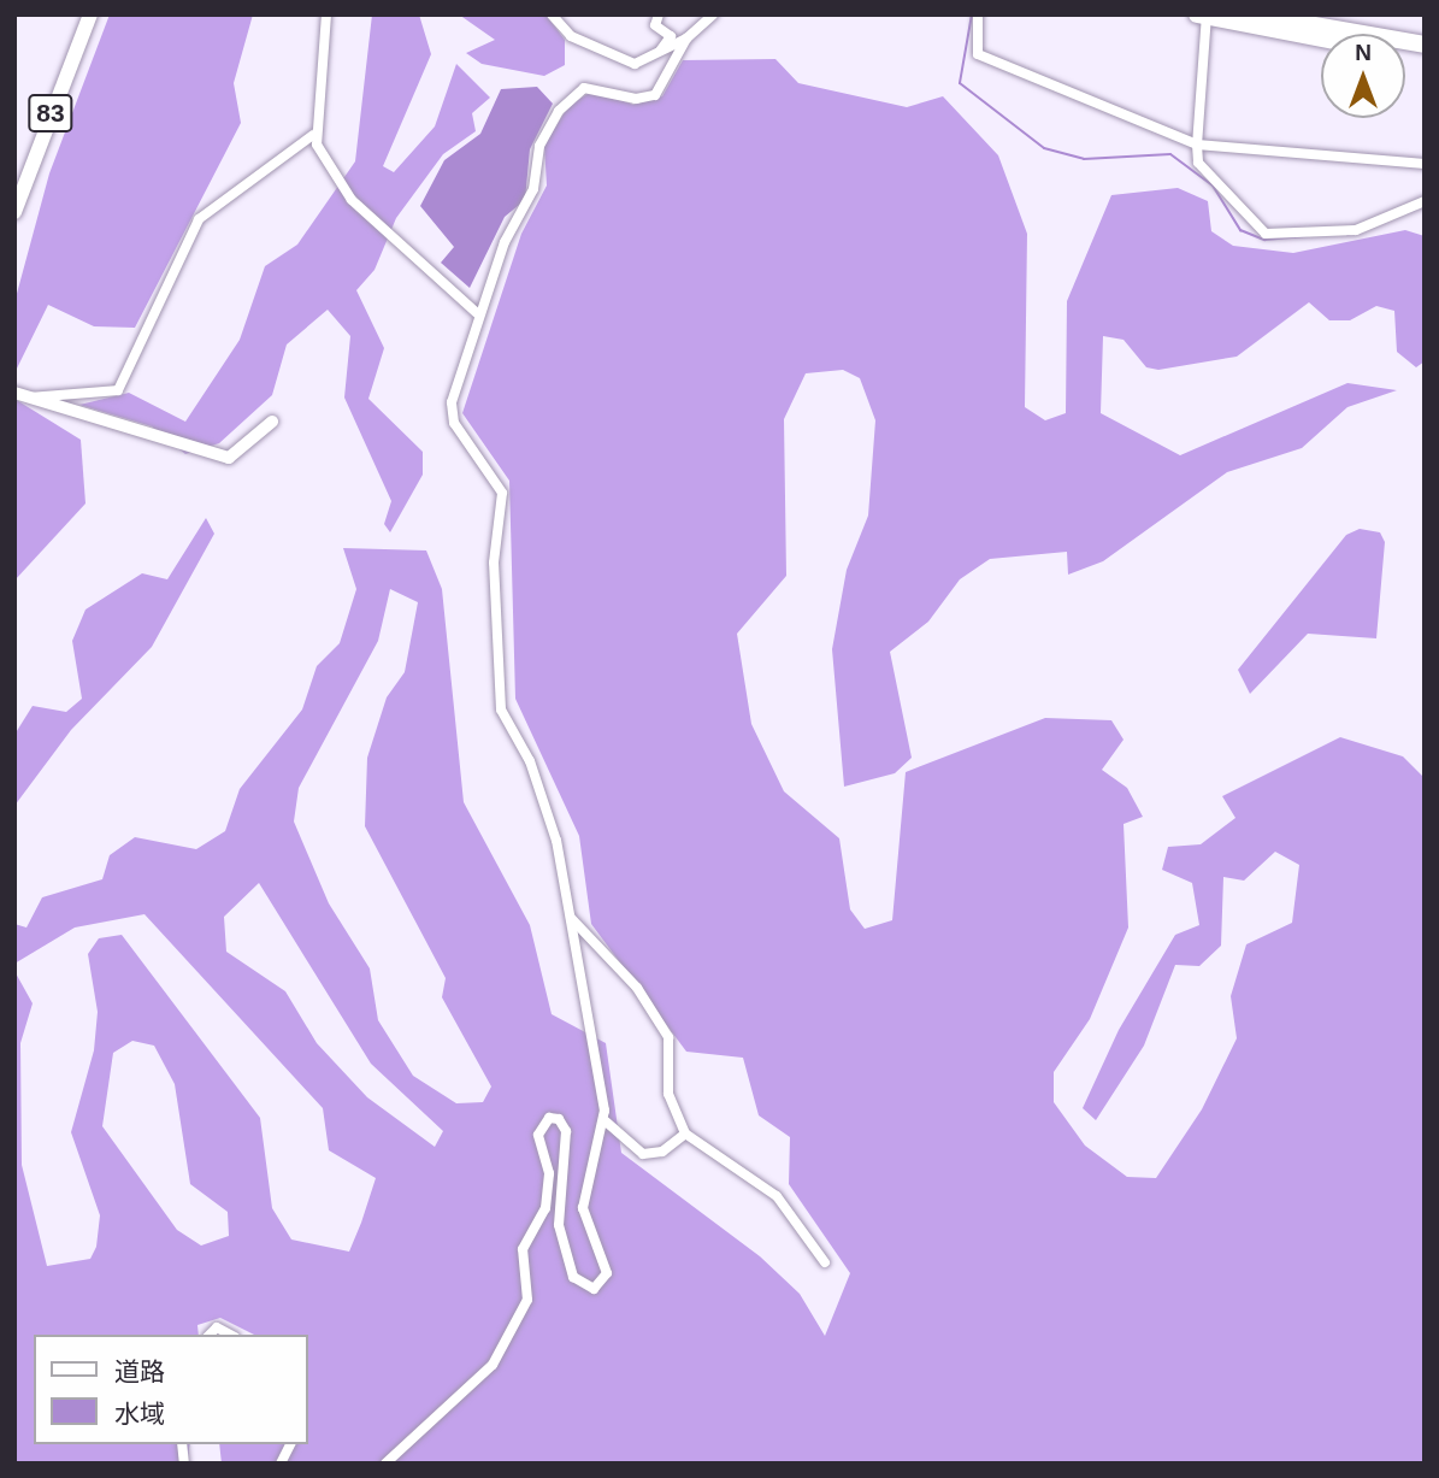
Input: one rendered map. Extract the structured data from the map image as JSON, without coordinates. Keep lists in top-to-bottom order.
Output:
{
  "streets": {
    "main road": ["83"]
  },
  "legend": ["道路", "水域"],
  "north": "top"
}
